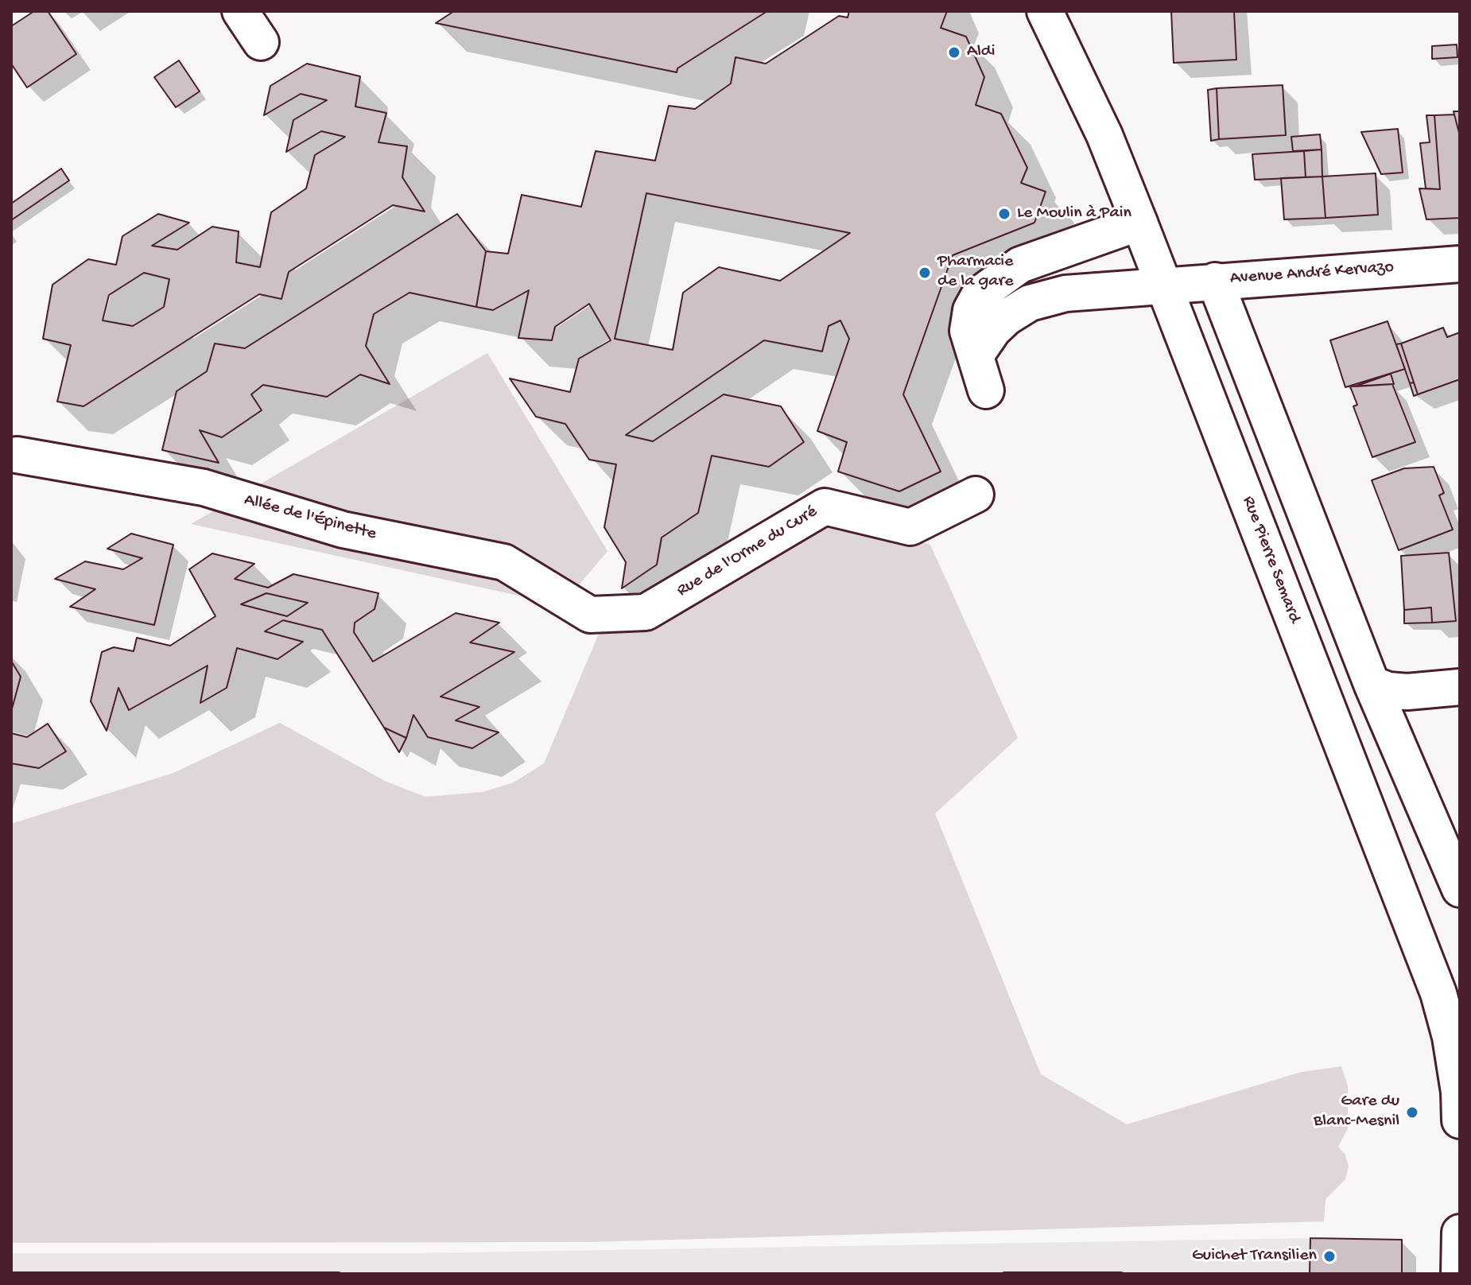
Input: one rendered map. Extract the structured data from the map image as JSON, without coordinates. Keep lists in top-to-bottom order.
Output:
{
  "streets": {
    "main road": [
      "Avenue André Kervazo",
      "Allée de l'Épinette",
      "Rue de l'Orme du Curé",
      "Rue Pierre Semard"
    ]
  },
  "crossings": [
    ["Avenue André Kervazo", "Rue Pierre Semard"],
    ["Allée de l'Épinette", "Rue de l'Orme du Curé"]
  ],
  "places": [
    "Aldi",
    "Le Moulin à Pain",
    "Pharmacie de la gare",
    "Gare du Blanc-Mesnil",
    "Guichet Transilien"
  ]
}
